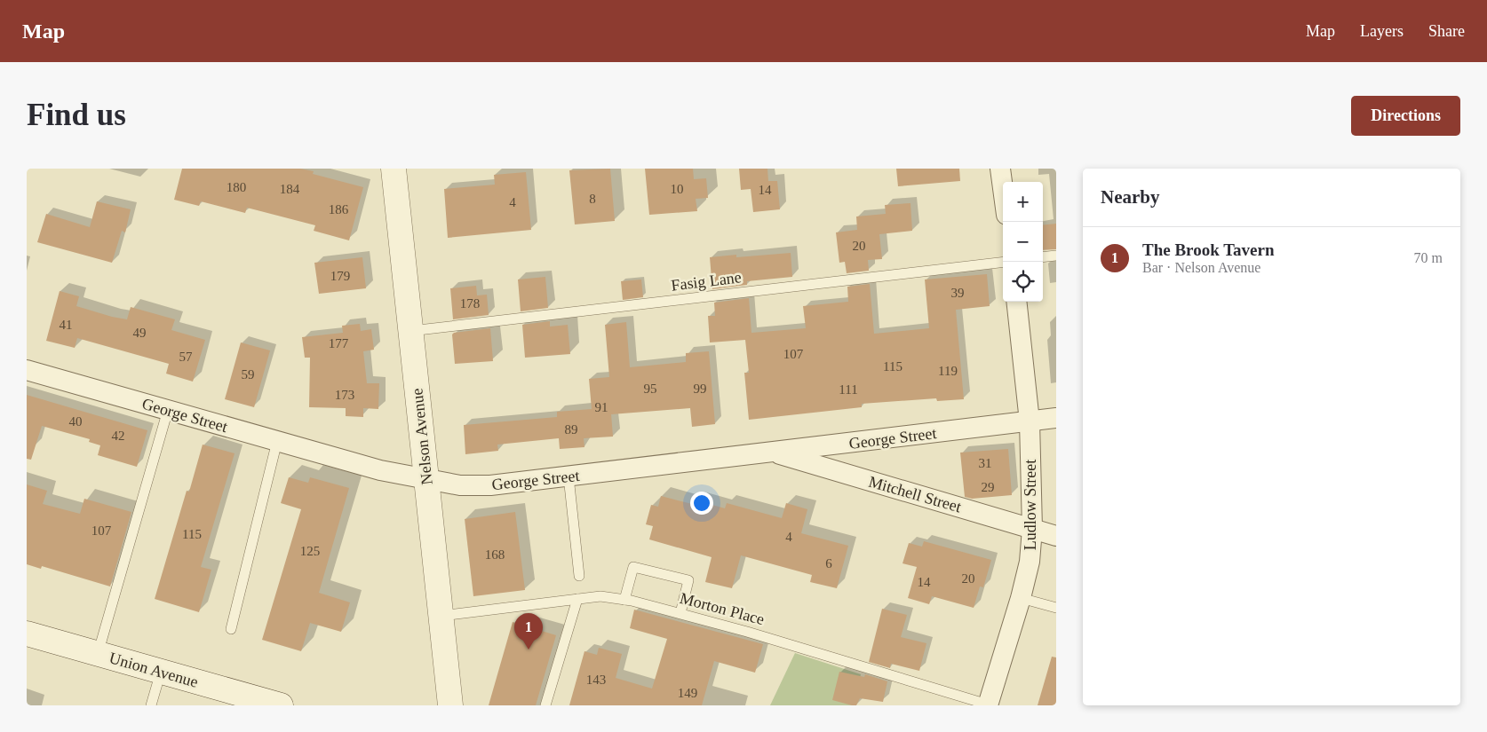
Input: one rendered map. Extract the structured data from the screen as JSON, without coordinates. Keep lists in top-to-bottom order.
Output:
{
  "streets": {
    "street": [
      "George Street",
      "Nelson Avenue",
      "Mitchell Street",
      "Ludlow Street",
      "Union Avenue"
    ],
    "lane": ["Fasig Lane", "Morton Place"]
  },
  "crossings": [
    ["Fasig Lane", "Nelson Avenue"],
    ["George Street", "Nelson Avenue"],
    ["George Street", "Mitchell Street"],
    ["George Street", "Ludlow Street"],
    ["Nelson Avenue", "Morton Place"],
    ["Mitchell Street", "Ludlow Street"],
    ["Ludlow Street", "Morton Place"]
  ],
  "house_numbers": [
    "180",
    "184",
    "10",
    "14",
    "8",
    "4",
    "186",
    "20",
    "179",
    "39",
    "178",
    "41",
    "49",
    "177",
    "107",
    "57",
    "115",
    "119",
    "59",
    "95",
    "99",
    "111",
    "173",
    "91",
    "40",
    "89",
    "42",
    "31",
    "29",
    "107",
    "115",
    "4",
    "125",
    "168",
    "6",
    "20",
    "14",
    "143",
    "149"
  ],
  "page": {
    "header": "Map",
    "nav": ["Map", "Layers", "Share"],
    "buttons": "Directions",
    "title": "Find us",
    "heading": "Nearby",
    "map_buttons": ["+", "−"],
    "list": [
      {
        "mark": "1",
        "name": "The Brook Tavern",
        "note": "Bar · Nelson Avenue",
        "value": "70 m"
      }
    ],
    "pins": "1"
  }
}
